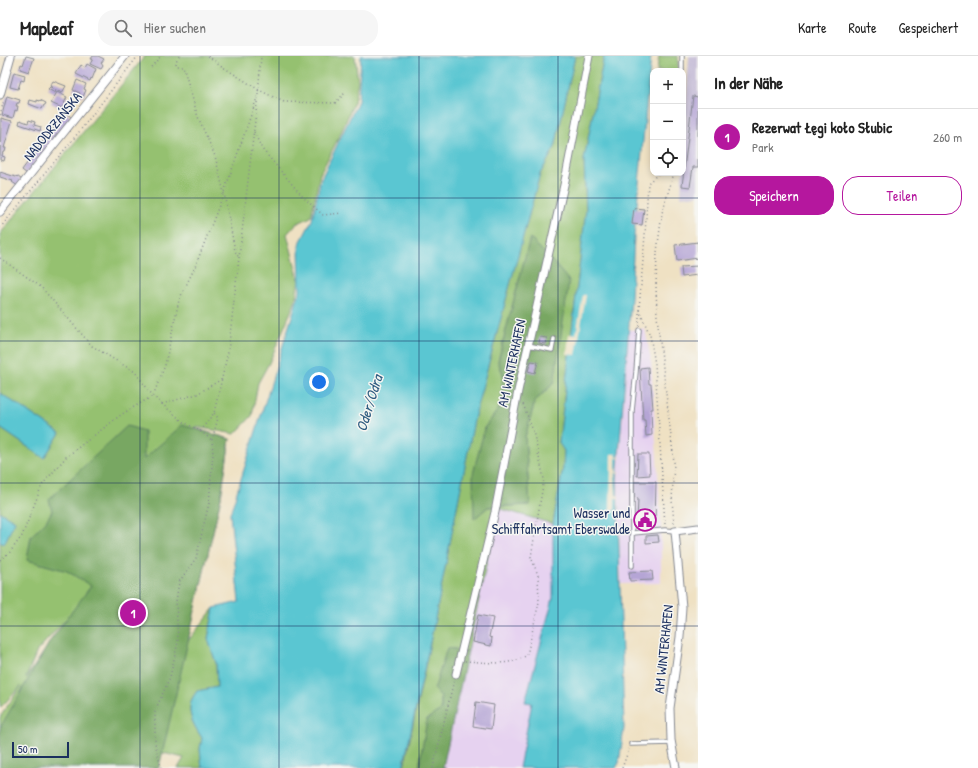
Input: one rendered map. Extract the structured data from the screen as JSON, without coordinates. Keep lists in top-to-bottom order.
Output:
{
  "streets": {
    "street": ["NADODRZAŃSKA", "AM WINTERHAFEN"]
  },
  "water": ["Oder/Odra"],
  "places": {
    "public building": ["Wasser und Schifffahrtsamt Eberswalde"]
  },
  "scale_bar": "50 m",
  "page": {
    "header": "Mapleaf",
    "search": "Hier suchen",
    "nav": ["Karte", "Route", "Gespeichert"],
    "heading": "In der Nähe",
    "map_buttons": ["+", "−"],
    "list": [
      {
        "mark": "1",
        "name": "Rezerwat Łęgi koło Słubic",
        "note": "Park",
        "value": "260 m"
      }
    ],
    "buttons": ["Speichern", "Teilen"],
    "pins": "1",
    "scale": "50 m"
  }
}
